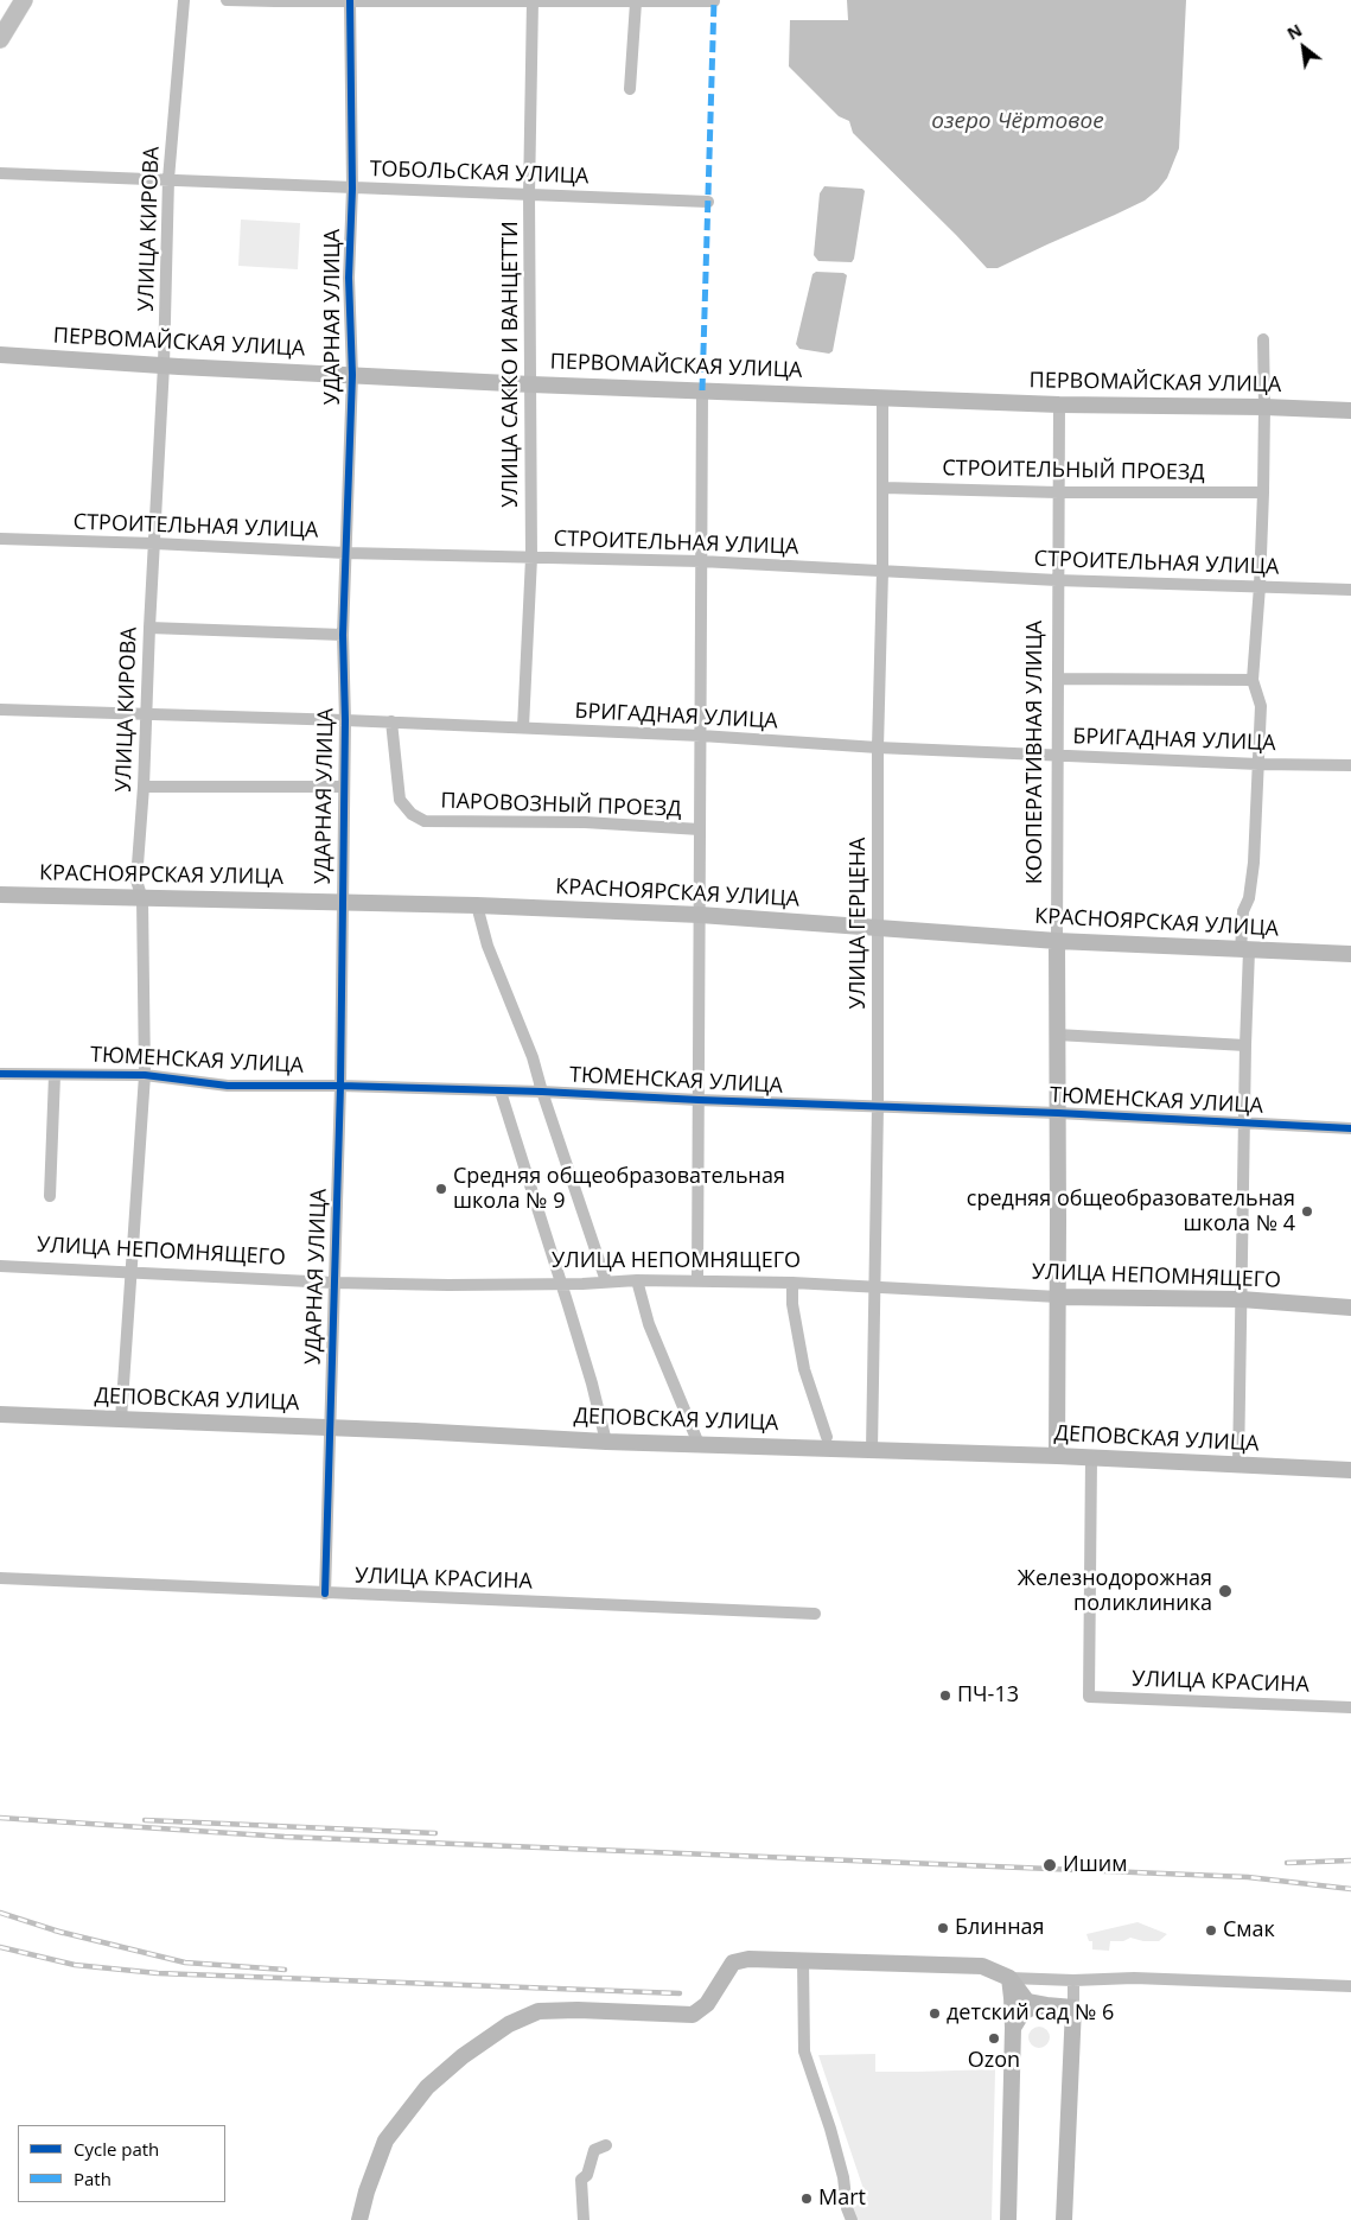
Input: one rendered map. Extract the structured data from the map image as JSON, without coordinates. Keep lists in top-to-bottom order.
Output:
{
  "streets": {
    "street": [
      "ТОБОЛЬСКАЯ УЛИЦА",
      "УЛИЦА КИРОВА",
      "УДАРНАЯ УЛИЦА",
      "ПЕРВОМАЙСКАЯ УЛИЦА",
      "УЛИЦА САККО И ВАНЦЕТТИ",
      "СТРОИТЕЛЬНЫЙ ПРОЕЗД",
      "СТРОИТЕЛЬНАЯ УЛИЦА",
      "БРИГАДНАЯ УЛИЦА",
      "КООПЕРАТИВНАЯ УЛИЦА",
      "ПАРОВОЗНЫЙ ПРОЕЗД",
      "КРАСНОЯРСКАЯ УЛИЦА",
      "УЛИЦА ГЕРЦЕНА",
      "ТЮМЕНСКАЯ УЛИЦА",
      "УЛИЦА НЕПОМНЯЩЕГО",
      "ДЕПОВСКАЯ УЛИЦА",
      "УЛИЦА КРАСИНА"
    ]
  },
  "crossings": [
    ["ТОБОЛЬСКАЯ УЛИЦА", "УЛИЦА КИРОВА"],
    ["ТОБОЛЬСКАЯ УЛИЦА", "УДАРНАЯ УЛИЦА"],
    ["ТОБОЛЬСКАЯ УЛИЦА", "УЛИЦА САККО И ВАНЦЕТТИ"],
    ["УЛИЦА КИРОВА", "ПЕРВОМАЙСКАЯ УЛИЦА"],
    ["УЛИЦА КИРОВА", "СТРОИТЕЛЬНАЯ УЛИЦА"],
    ["УЛИЦА КИРОВА", "БРИГАДНАЯ УЛИЦА"],
    ["УЛИЦА КИРОВА", "КРАСНОЯРСКАЯ УЛИЦА"],
    ["УЛИЦА КИРОВА", "ТЮМЕНСКАЯ УЛИЦА"],
    ["УЛИЦА КИРОВА", "УЛИЦА НЕПОМНЯЩЕГО"],
    ["УЛИЦА КИРОВА", "ДЕПОВСКАЯ УЛИЦА"],
    ["УДАРНАЯ УЛИЦА", "ПЕРВОМАЙСКАЯ УЛИЦА"],
    ["УДАРНАЯ УЛИЦА", "СТРОИТЕЛЬНАЯ УЛИЦА"],
    ["УДАРНАЯ УЛИЦА", "БРИГАДНАЯ УЛИЦА"],
    ["УДАРНАЯ УЛИЦА", "КРАСНОЯРСКАЯ УЛИЦА"],
    ["УДАРНАЯ УЛИЦА", "ТЮМЕНСКАЯ УЛИЦА"],
    ["УДАРНАЯ УЛИЦА", "УЛИЦА НЕПОМНЯЩЕГО"],
    ["УДАРНАЯ УЛИЦА", "ДЕПОВСКАЯ УЛИЦА"],
    ["УДАРНАЯ УЛИЦА", "УЛИЦА КРАСИНА"],
    ["ПЕРВОМАЙСКАЯ УЛИЦА", "УЛИЦА САККО И ВАНЦЕТТИ"],
    ["ПЕРВОМАЙСКАЯ УЛИЦА", "КООПЕРАТИВНАЯ УЛИЦА"],
    ["ПЕРВОМАЙСКАЯ УЛИЦА", "УЛИЦА ГЕРЦЕНА"],
    ["УЛИЦА САККО И ВАНЦЕТТИ", "СТРОИТЕЛЬНАЯ УЛИЦА"],
    ["УЛИЦА САККО И ВАНЦЕТТИ", "БРИГАДНАЯ УЛИЦА"],
    ["СТРОИТЕЛЬНЫЙ ПРОЕЗД", "КООПЕРАТИВНАЯ УЛИЦА"],
    ["СТРОИТЕЛЬНЫЙ ПРОЕЗД", "УЛИЦА ГЕРЦЕНА"],
    ["СТРОИТЕЛЬНАЯ УЛИЦА", "КООПЕРАТИВНАЯ УЛИЦА"],
    ["СТРОИТЕЛЬНАЯ УЛИЦА", "УЛИЦА ГЕРЦЕНА"],
    ["БРИГАДНАЯ УЛИЦА", "КООПЕРАТИВНАЯ УЛИЦА"],
    ["БРИГАДНАЯ УЛИЦА", "ПАРОВОЗНЫЙ ПРОЕЗД"],
    ["БРИГАДНАЯ УЛИЦА", "УЛИЦА ГЕРЦЕНА"],
    ["КООПЕРАТИВНАЯ УЛИЦА", "КРАСНОЯРСКАЯ УЛИЦА"],
    ["КООПЕРАТИВНАЯ УЛИЦА", "ТЮМЕНСКАЯ УЛИЦА"],
    ["КООПЕРАТИВНАЯ УЛИЦА", "УЛИЦА НЕПОМНЯЩЕГО"],
    ["КООПЕРАТИВНАЯ УЛИЦА", "ДЕПОВСКАЯ УЛИЦА"],
    ["КРАСНОЯРСКАЯ УЛИЦА", "УЛИЦА ГЕРЦЕНА"],
    ["УЛИЦА ГЕРЦЕНА", "ТЮМЕНСКАЯ УЛИЦА"],
    ["УЛИЦА ГЕРЦЕНА", "УЛИЦА НЕПОМНЯЩЕГО"],
    ["УЛИЦА ГЕРЦЕНА", "ДЕПОВСКАЯ УЛИЦА"],
    ["ДЕПОВСКАЯ УЛИЦА", "УЛИЦА КРАСИНА"]
  ],
  "water": ["озеро Чёртовое"],
  "places": [
    "Средняя общеобразовательная школа № 9",
    "средняя общеобразовательная школа № 4",
    "Железнодорожная поликлиника",
    "ПЧ-13",
    "Ишим",
    "Блинная",
    "Смак",
    "детский сад № 6",
    "Ozon",
    "Mart"
  ],
  "legend": ["Cycle path", "Path"],
  "north": "top left"
}
